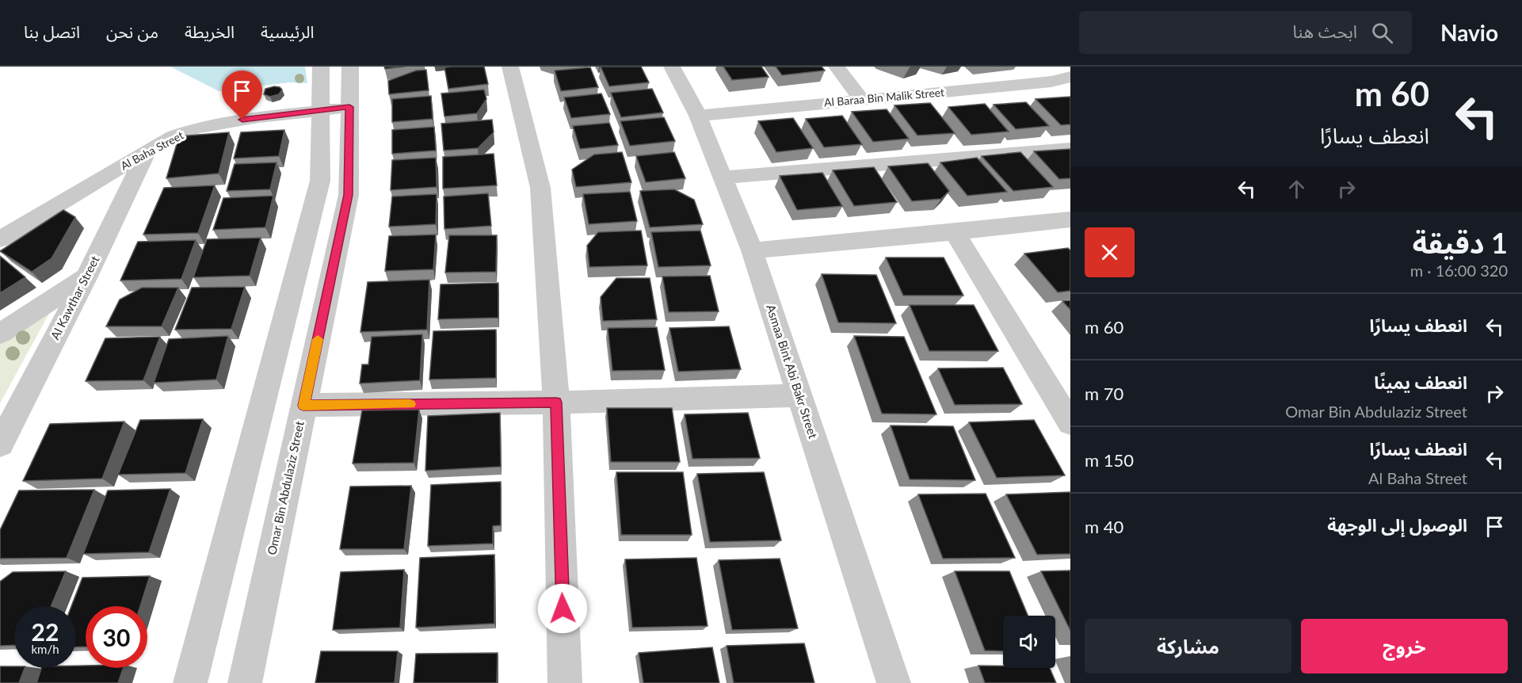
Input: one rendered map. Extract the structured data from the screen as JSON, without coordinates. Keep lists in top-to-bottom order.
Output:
{
  "streets": {
    "street": [
      "Al Baraa Bin Malik Street",
      "Al Baha Street",
      "Al Kawthar Street",
      "Asmaa Bint Abi Bakr Street",
      "Omar Bin Abdulaziz Street"
    ]
  },
  "crossings": [
    ["Al Baraa Bin Malik Street", "Asmaa Bint Abi Bakr Street"],
    ["Al Baha Street", "Al Kawthar Street"],
    ["Al Baha Street", "Omar Bin Abdulaziz Street"]
  ],
  "page": {
    "header": "Navio",
    "search": "ابحث هنا",
    "nav": [
      "الرئيسية",
      "الخريطة",
      "من نحن",
      "اتصل بنا"
    ],
    "turn": ["60 m", "انعطف يسارًا"],
    "heading": ["1 دقيقة", "320 m · 16:00"],
    "list": [
      {
        "name": "انعطف يسارًا",
        "value": "60 m"
      },
      {
        "name": "انعطف يمينًا",
        "note": "Omar Bin Abdulaziz Street",
        "value": "70 m"
      },
      {
        "name": "انعطف يسارًا",
        "note": "Al Baha Street",
        "value": "150 m"
      },
      {
        "name": "الوصول إلى الوجهة",
        "value": "40 m"
      }
    ],
    "speed": "22 km/h",
    "limit": "30",
    "buttons": ["خروج", "مشاركة"]
  }
}
